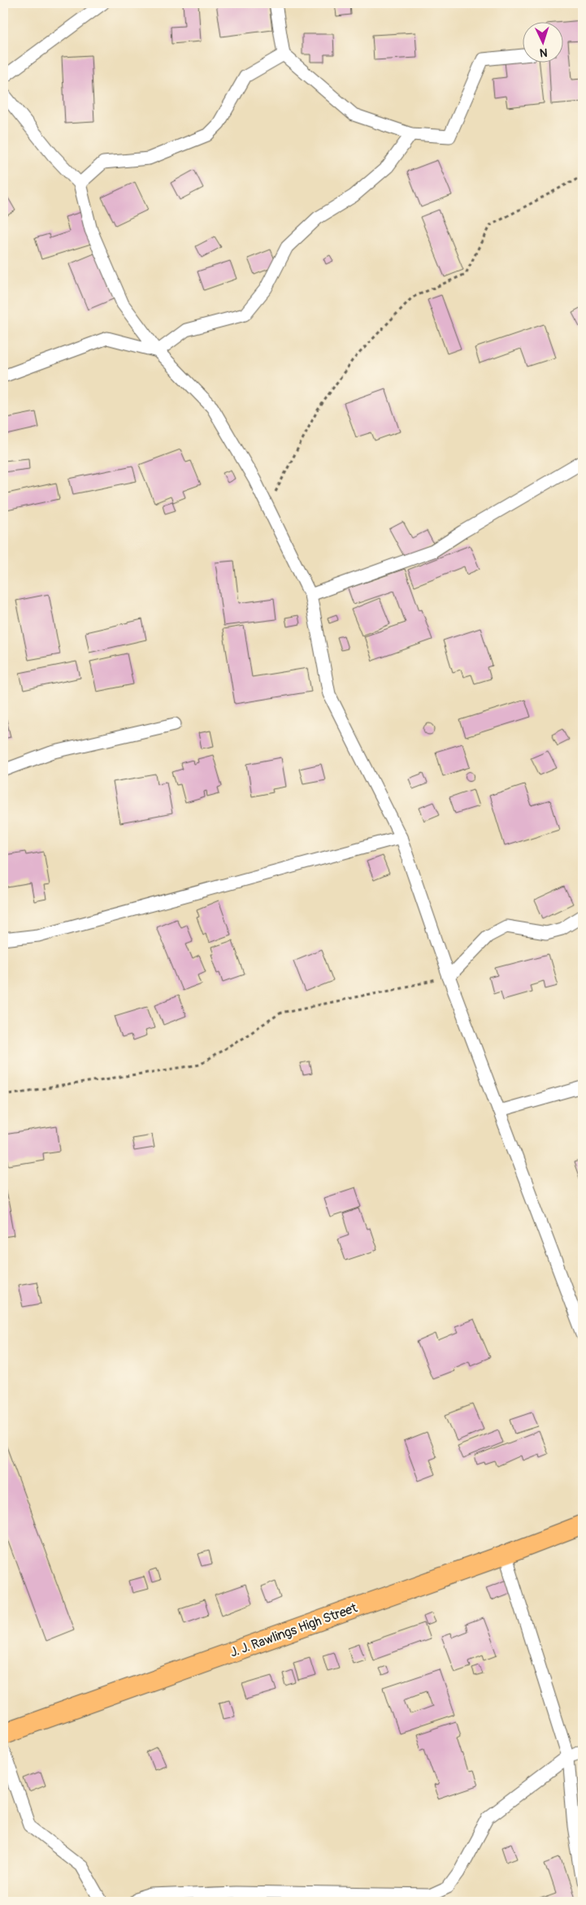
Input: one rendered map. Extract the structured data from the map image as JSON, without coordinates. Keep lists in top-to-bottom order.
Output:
{
  "streets": {
    "main road": ["J. J. Rawlings High Street"]
  },
  "north": "bottom"
}
